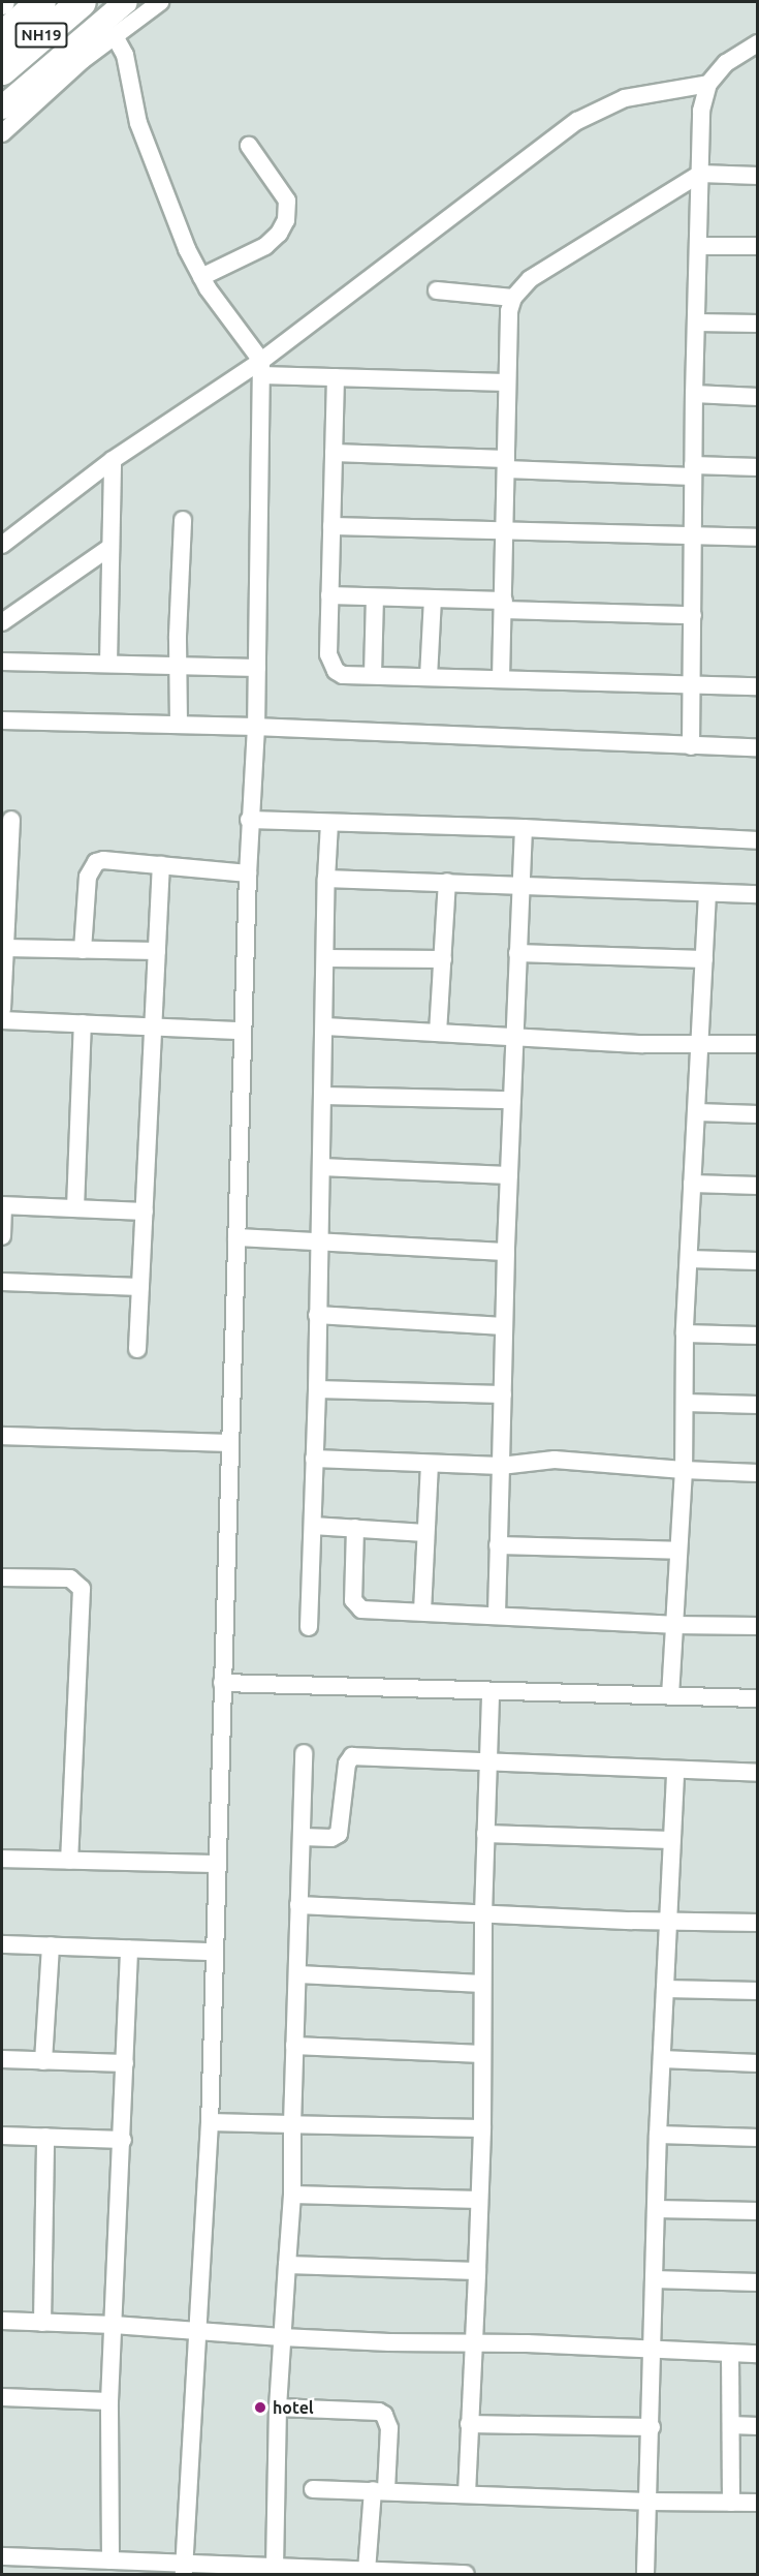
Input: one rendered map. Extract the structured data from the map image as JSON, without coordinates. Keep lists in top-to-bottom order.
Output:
{
  "streets": {
    "highway": ["NH19"]
  },
  "places": ["hotel"]
}
